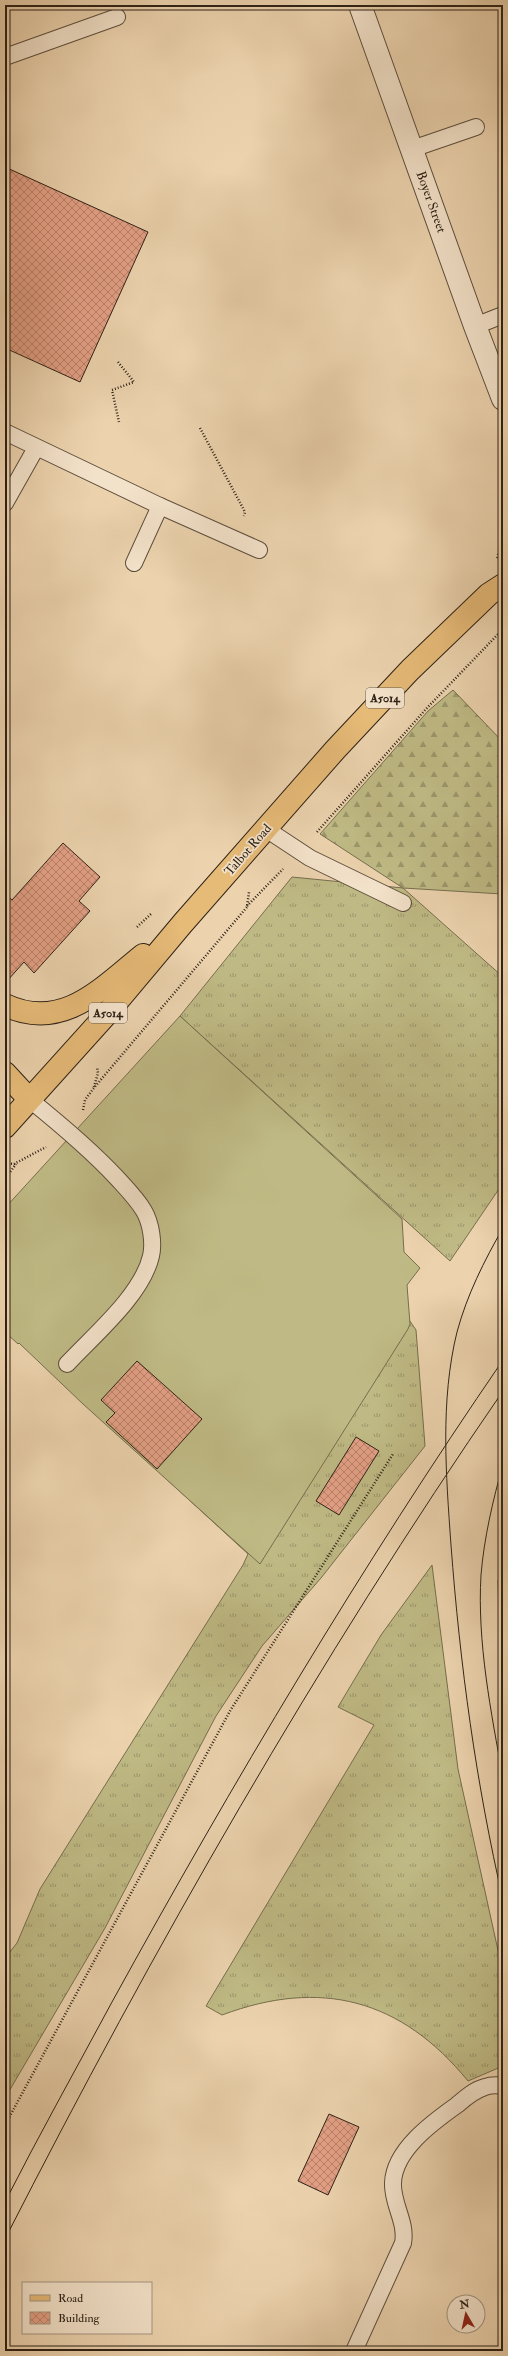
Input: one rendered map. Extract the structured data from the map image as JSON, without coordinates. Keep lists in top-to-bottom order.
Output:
{
  "streets": {
    "main road": ["A5014", "Talbot Road"],
    "street": ["Boyer Street"]
  },
  "legend": ["Road", "Building"],
  "north": "top"
}
